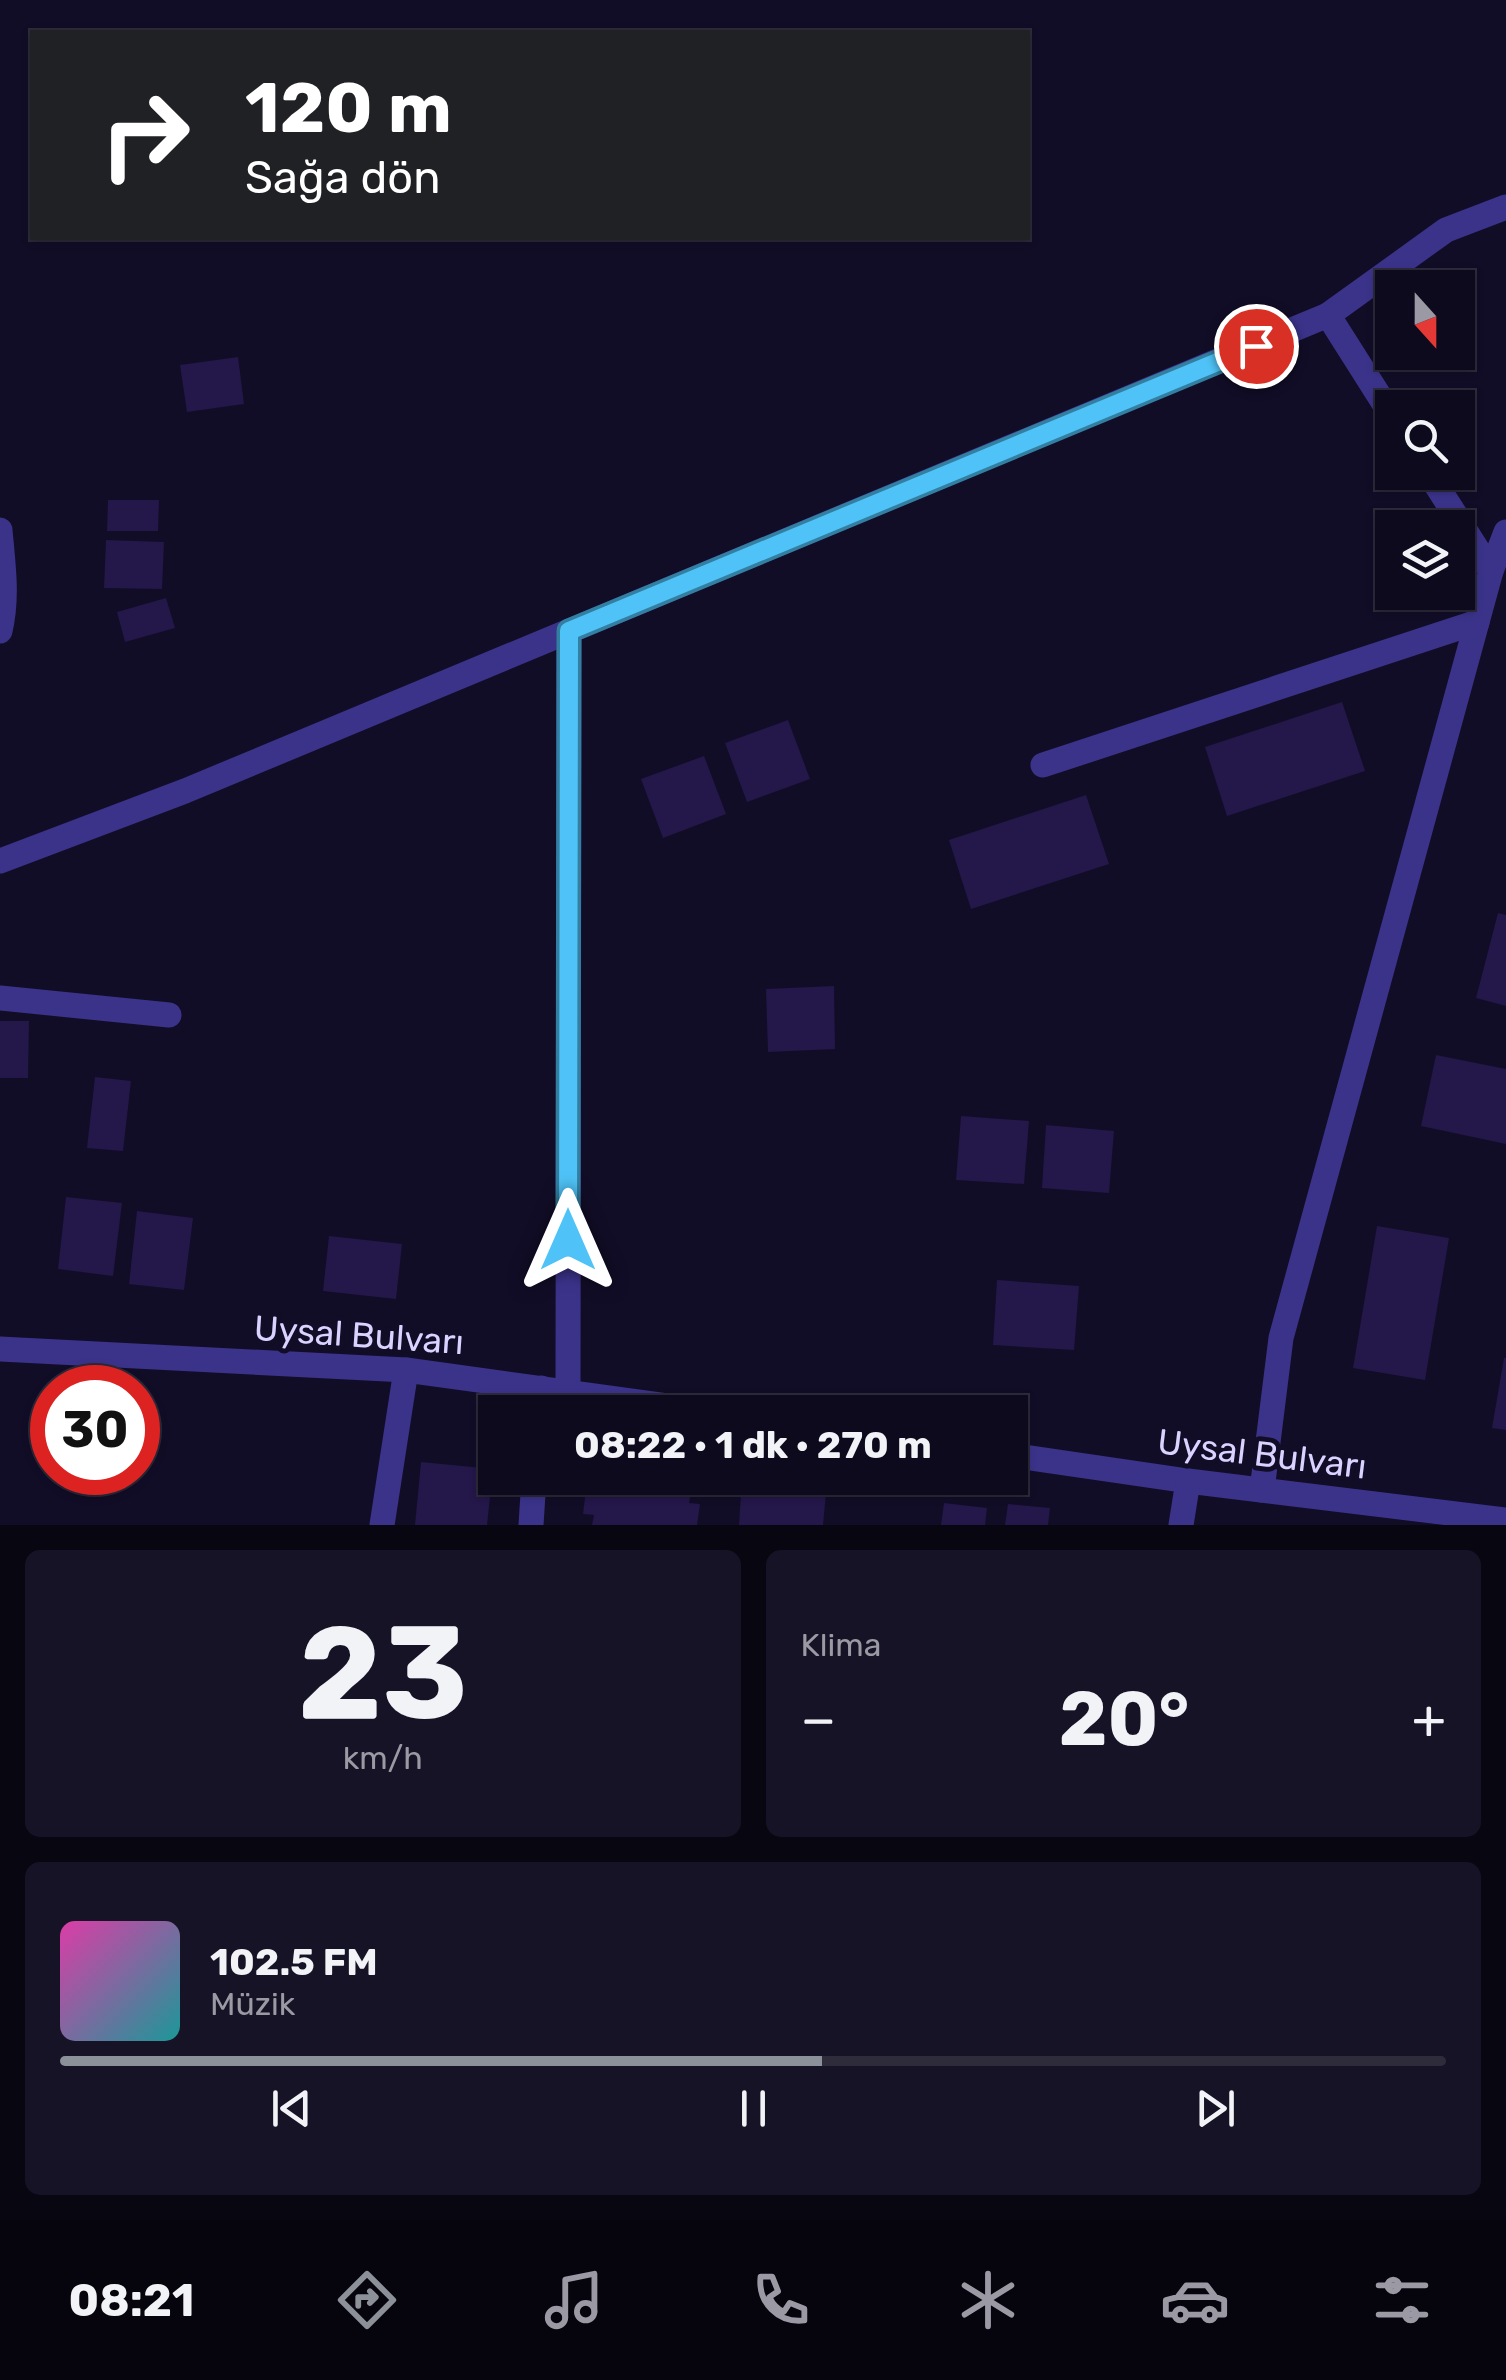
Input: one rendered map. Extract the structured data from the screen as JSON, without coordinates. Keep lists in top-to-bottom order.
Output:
{
  "streets": {
    "street": ["Uysal Bulvarı"]
  },
  "north": "bottom",
  "page": {
    "turn": ["120 m", "Sağa dön"],
    "limit": "30",
    "trip": "08:22 · 1 dk · 270 m",
    "tile": [
      ["23", "km/h"],
      "Klima"
    ],
    "heat": ["−", "20°", "+"],
    "song": ["102.5 FM", "Müzik"],
    "tabs": "08:21"
  }
}
